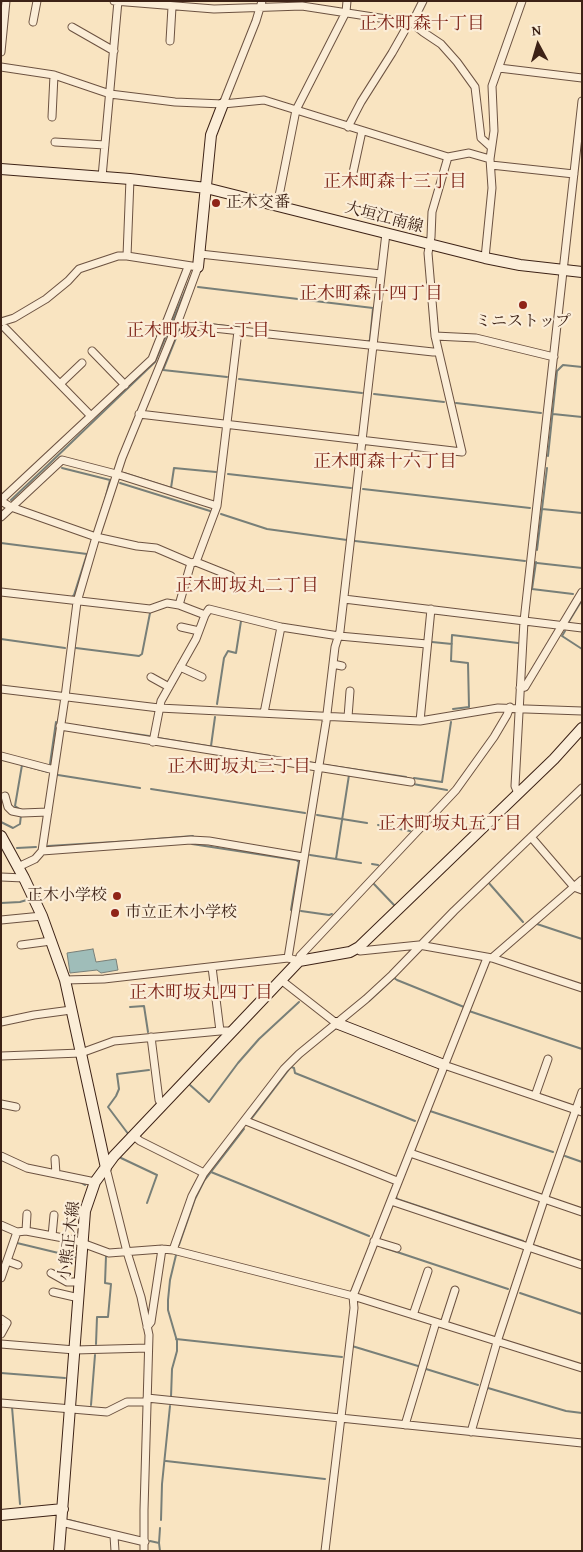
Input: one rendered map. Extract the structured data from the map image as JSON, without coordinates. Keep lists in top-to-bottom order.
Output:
{
  "streets": {
    "main road": ["大垣江南線", "小熊正木線"]
  },
  "districts": [
    "正木町森十丁目",
    "正木町森十三丁目",
    "正木町森十四丁目",
    "正木町坂丸一丁目",
    "正木町森十六丁目",
    "正木町坂丸二丁目",
    "正木町坂丸三丁目",
    "正木町坂丸五丁目",
    "正木町坂丸四丁目"
  ],
  "places": [
    "正木交番",
    "ミニストップ",
    "正木小学校",
    "市立正木小学校"
  ],
  "north": "top"
}
